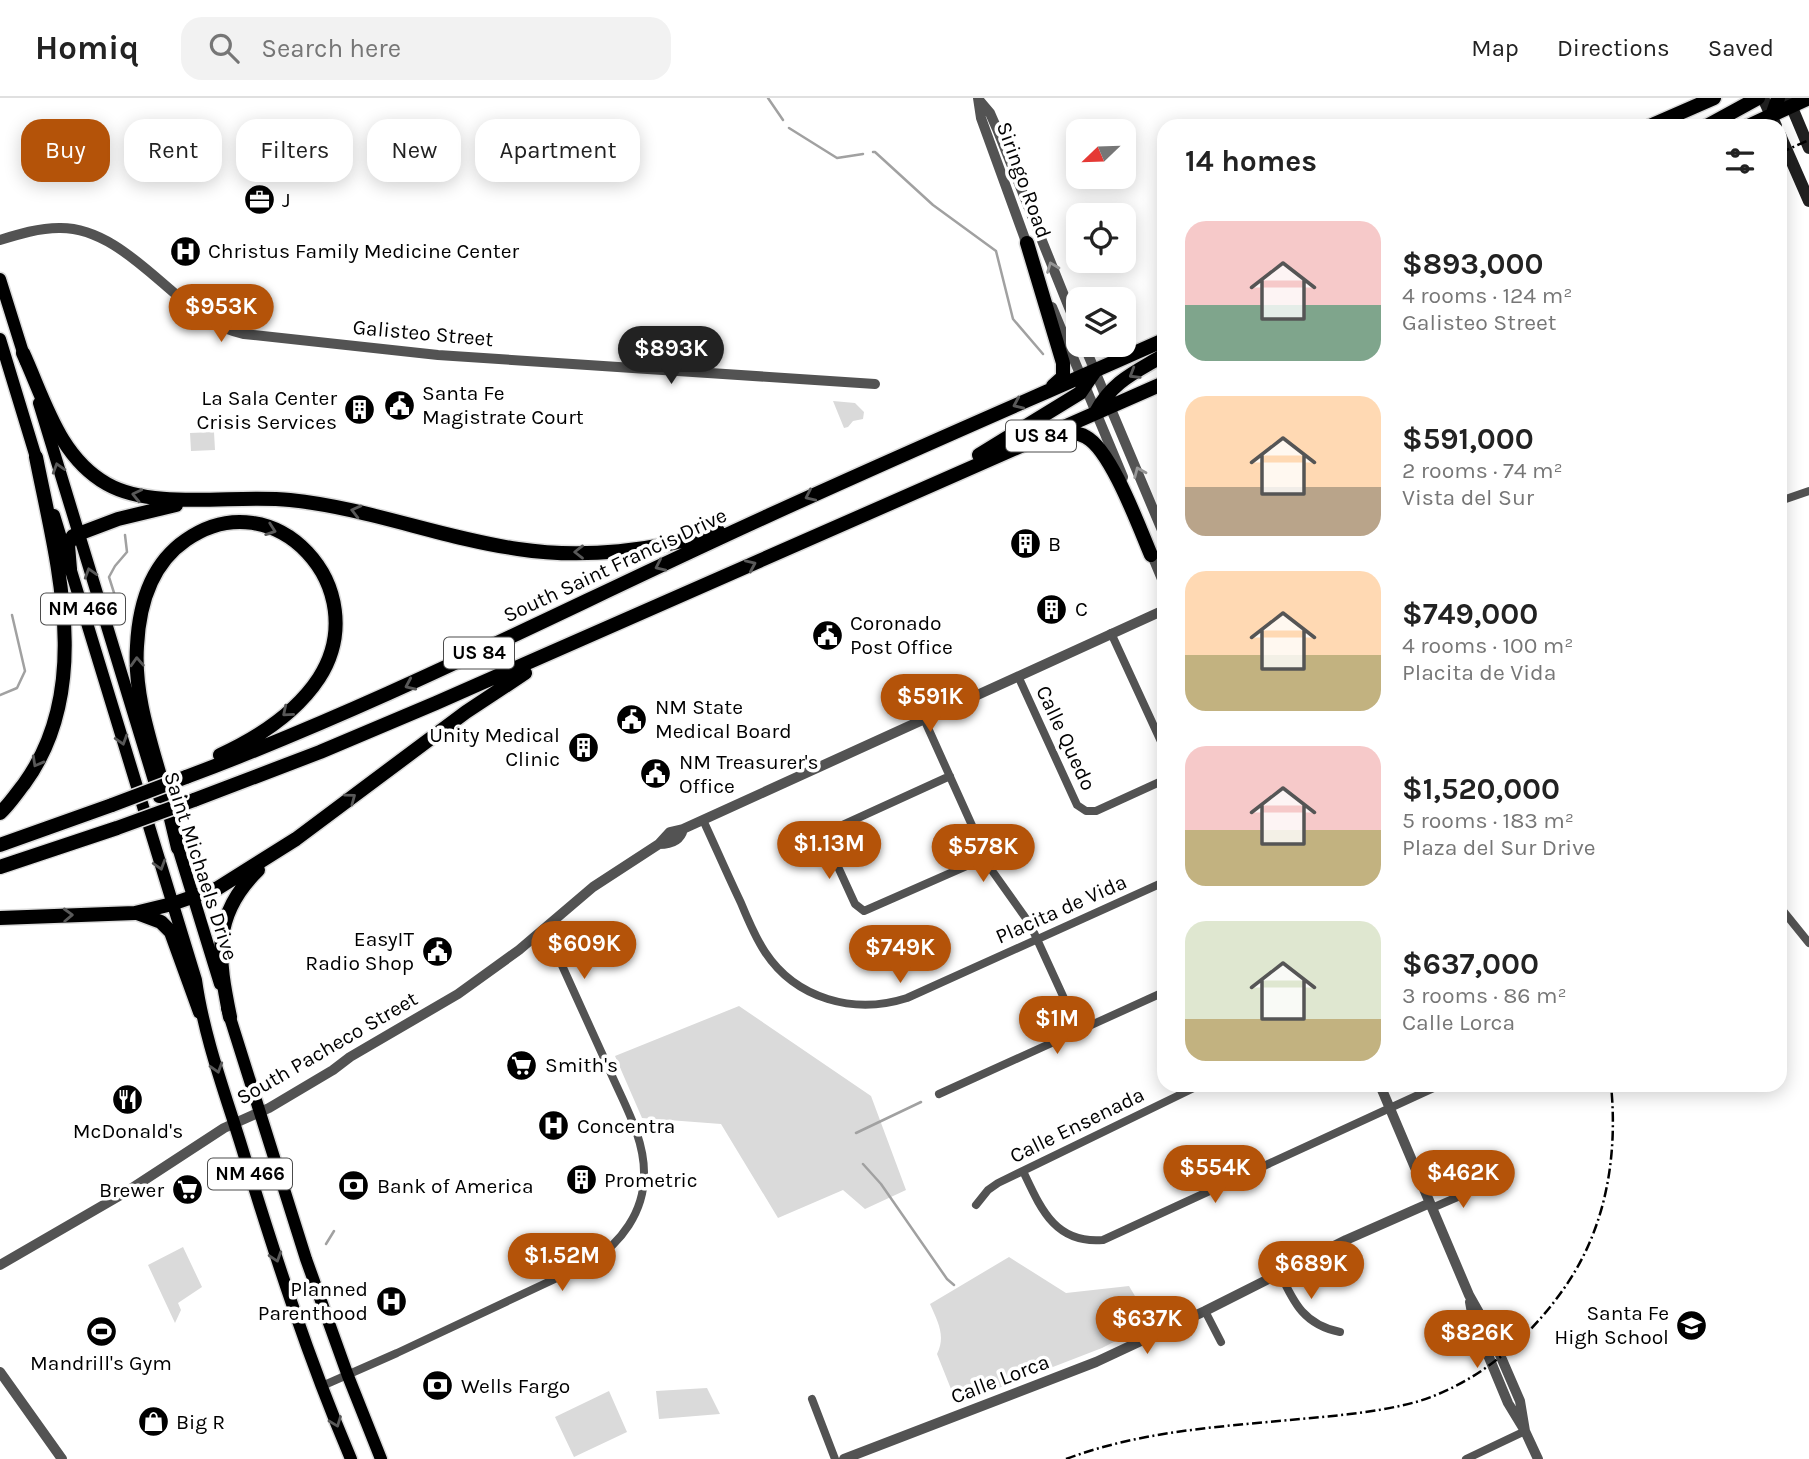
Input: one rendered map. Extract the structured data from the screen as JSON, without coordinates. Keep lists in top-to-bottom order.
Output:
{
  "streets": {
    "highway": ["US 84", "South Saint Francis Drive"],
    "main road": ["NM 466", "Saint Michaels Drive"],
    "street": [
      "Siringo Road",
      "Galisteo Street",
      "Calle Quedo",
      "Placita de Vida",
      "South Pacheco Street",
      "Calle Ensenada",
      "Calle Lorca"
    ]
  },
  "crossings": [
    ["Siringo Road", "US 84"],
    ["Siringo Road", "South Saint Francis Drive"],
    ["Calle Quedo", "South Pacheco Street"],
    ["Saint Michaels Drive", "South Pacheco Street"],
    ["Placita de Vida", "South Pacheco Street"]
  ],
  "places": {
    "office": ["J"],
    "hospital": ["Christus Family Medicine Center", "Concentra", "Planned Parenthood"],
    "public building": [
      "Santa Fe Magistrate Court",
      "Coronado Post Office",
      "NM State Medical Board",
      "NM Treasurer's Office",
      "EasyIT Radio Shop"
    ],
    "building": [
      "La Sala Center Crisis Services",
      "B",
      "C",
      "Unity Medical Clinic",
      "Prometric"
    ],
    "supermarket": ["Smith's", "Brewer"],
    "restaurant": ["McDonald's"],
    "bank": ["Bank of America", "Wells Fargo"],
    "school or university": ["Santa Fe High School"],
    "sports": ["Mandrill's Gym"],
    "shop": ["Big R"]
  },
  "north": "bottom left",
  "page": {
    "header": "Homiq",
    "search": "Search here",
    "nav": ["Map", "Directions", "Saved"],
    "chip": [
      "Buy",
      "Rent",
      "Filters",
      "New",
      "Apartment"
    ],
    "heading": "14 homes",
    "list": [
      {
        "name": "$893,000",
        "note": "4 rooms · 124 m² · Galisteo Street"
      },
      {
        "name": "$591,000",
        "note": "2 rooms · 74 m² · Vista del Sur"
      },
      {
        "name": "$749,000",
        "note": "4 rooms · 100 m² · Placita de Vida"
      },
      {
        "name": "$1,520,000",
        "note": "5 rooms · 183 m² · Plaza del Sur Drive"
      },
      {
        "name": "$637,000",
        "note": "3 rooms · 86 m² · Calle Lorca"
      }
    ],
    "price": [
      "$953K",
      "$893K",
      "$591K",
      "$1.13M",
      "$578K",
      "$609K",
      "$749K",
      "$1M",
      "$554K",
      "$462K",
      "$1.52M",
      "$689K",
      "$637K",
      "$826K"
    ]
  }
}
